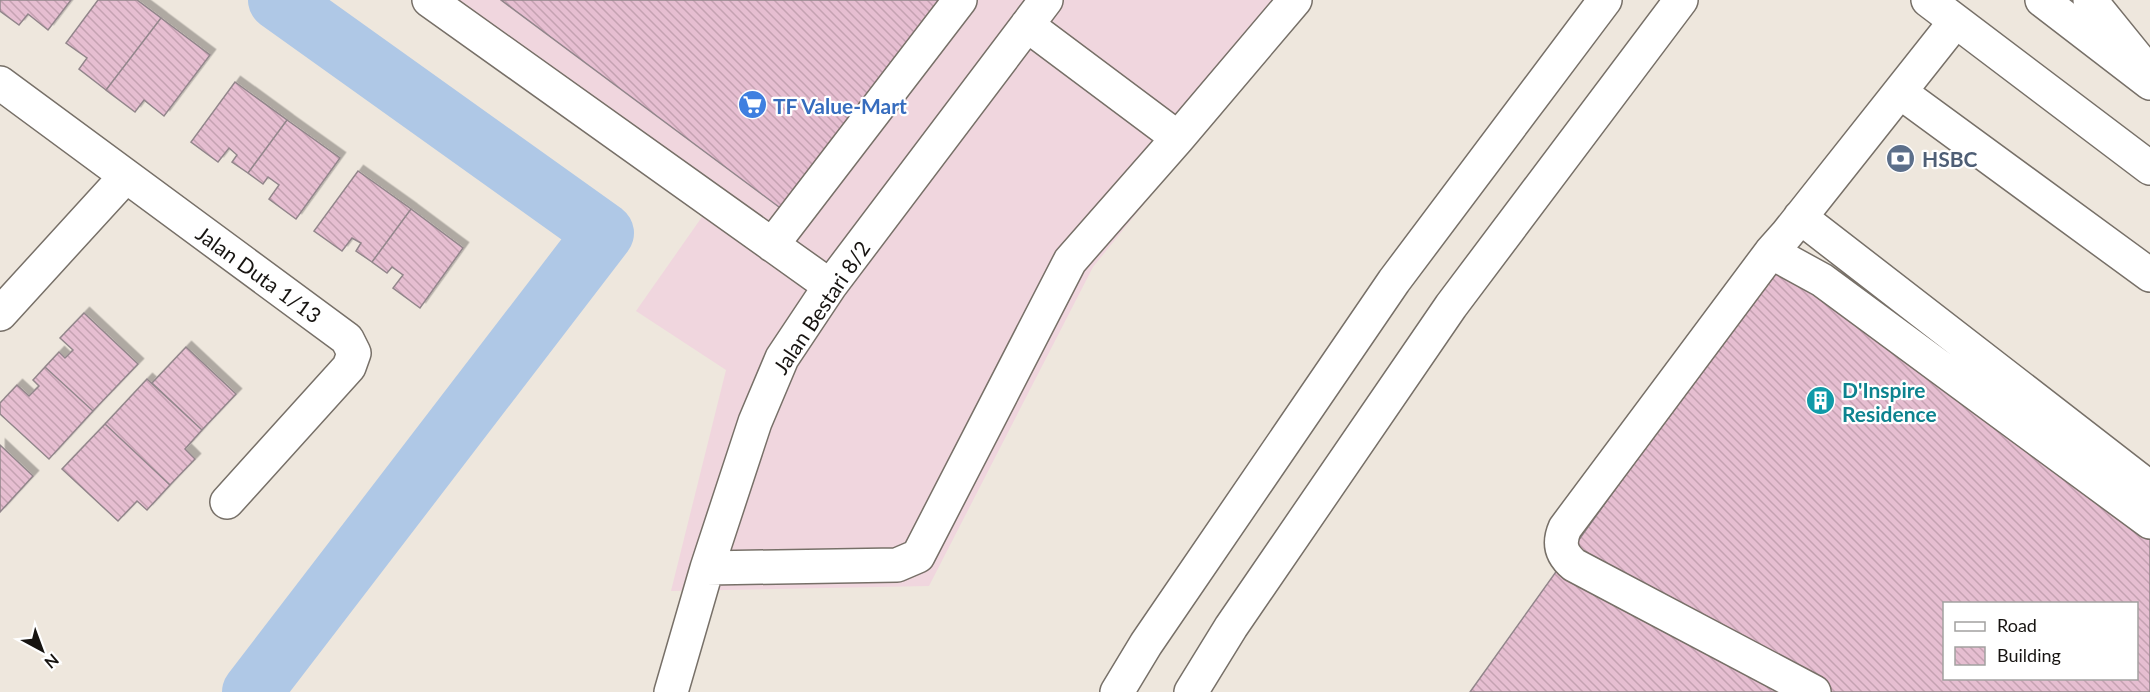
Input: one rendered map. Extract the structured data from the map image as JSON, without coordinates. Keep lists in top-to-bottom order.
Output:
{
  "streets": {
    "main road": ["Jalan Duta 1/13", "Jalan Bestari 8/2"]
  },
  "places": {
    "supermarket": ["TF Value-Mart"],
    "bank": ["HSBC"],
    "building": ["D'Inspire Residence"]
  },
  "legend": ["Road", "Building"],
  "north": "bottom right"
}
